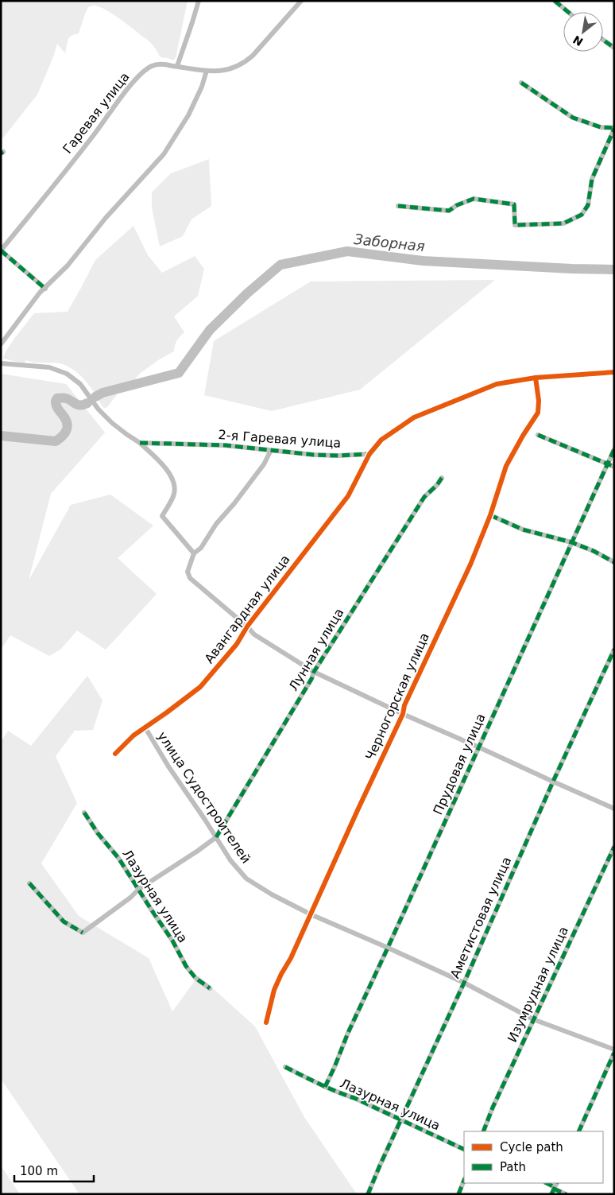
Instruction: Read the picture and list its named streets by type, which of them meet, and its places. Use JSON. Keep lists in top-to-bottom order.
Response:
{
  "streets": {
    "street": [
      "Гаревая улица",
      "2-я Гаревая улица",
      "Авангардная улица",
      "Лунная улица",
      "Черногорская улица",
      "Прудовая улица",
      "улица Судостроителей",
      "Лазурная улица",
      "Аметистовая улица",
      "Изумрудная улица"
    ]
  },
  "crossings": [
    ["2-я Гаревая улица", "Авангардная улица"],
    ["Авангардная улица", "улица Судостроителей"],
    ["Лунная улица", "улица Судостроителей"],
    ["Черногорская улица", "улица Судостроителей"],
    ["Прудовая улица", "улица Судостроителей"],
    ["Прудовая улица", "Лазурная улица"],
    ["улица Судостроителей", "Аметистовая улица"],
    ["улица Судостроителей", "Изумрудная улица"],
    ["Лазурная улица", "Аметистовая улица"]
  ],
  "water": ["Заборная"],
  "legend": ["Cycle path", "Path"],
  "scale_bar": "100 m",
  "north": "bottom left"
}
